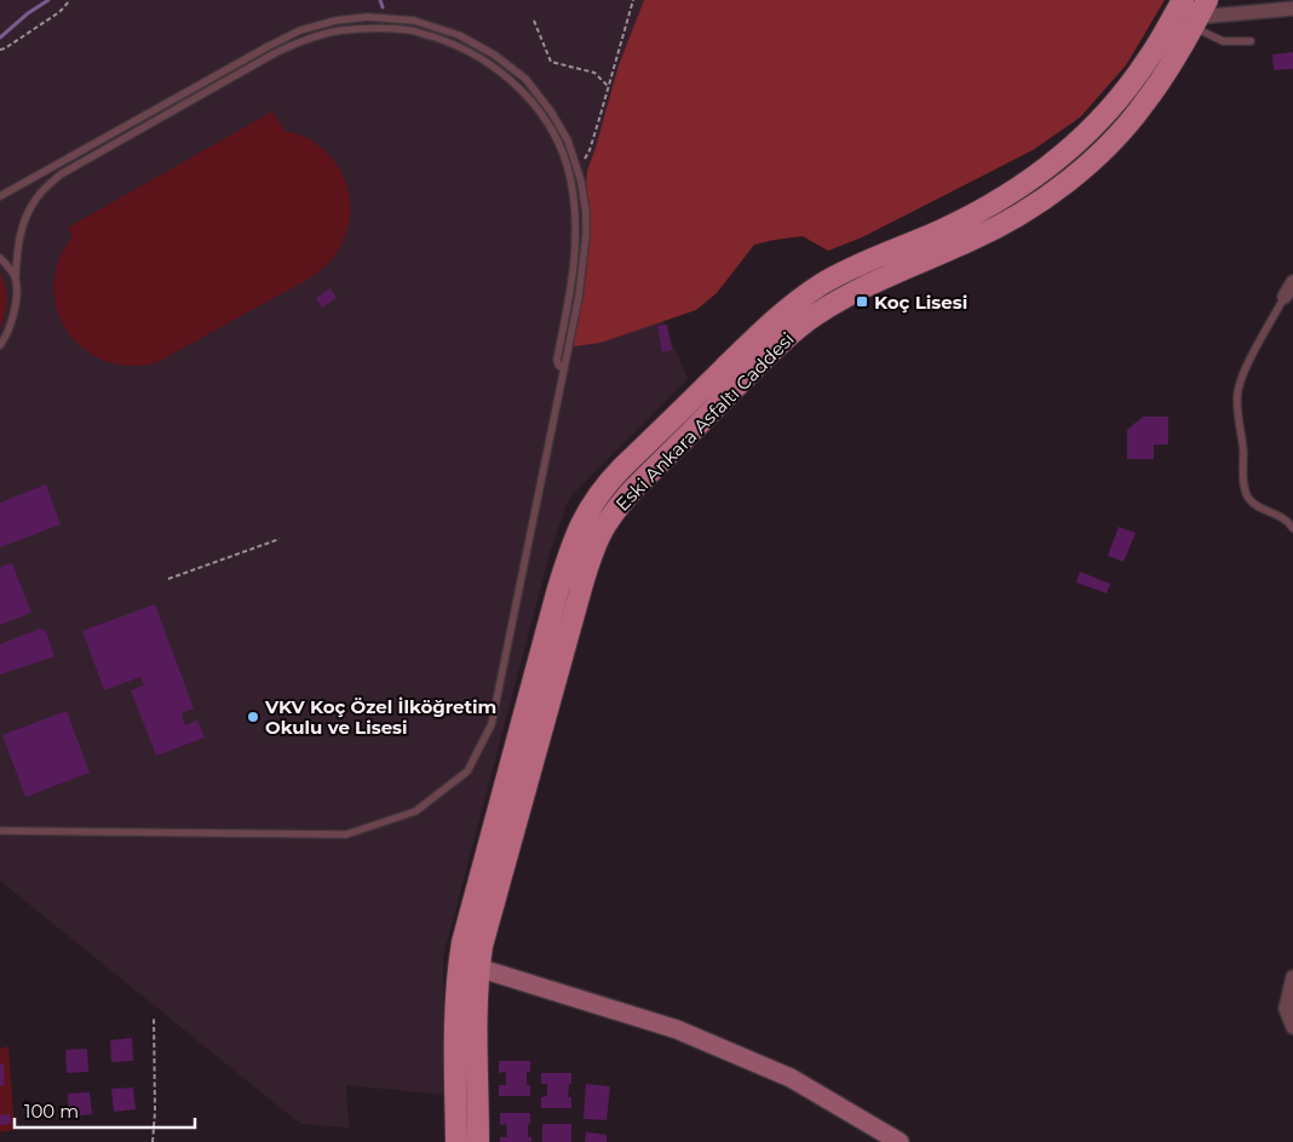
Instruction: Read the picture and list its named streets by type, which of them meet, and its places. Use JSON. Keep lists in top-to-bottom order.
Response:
{
  "streets": {
    "main road": ["Eski Ankara Asfaltı Caddesi"]
  },
  "places": {
    "transit": ["Koç Lisesi"],
    "other": ["VKV Koç Özel İlköğretim Okulu ve Lisesi"]
  },
  "scale_bar": "100 m"
}
